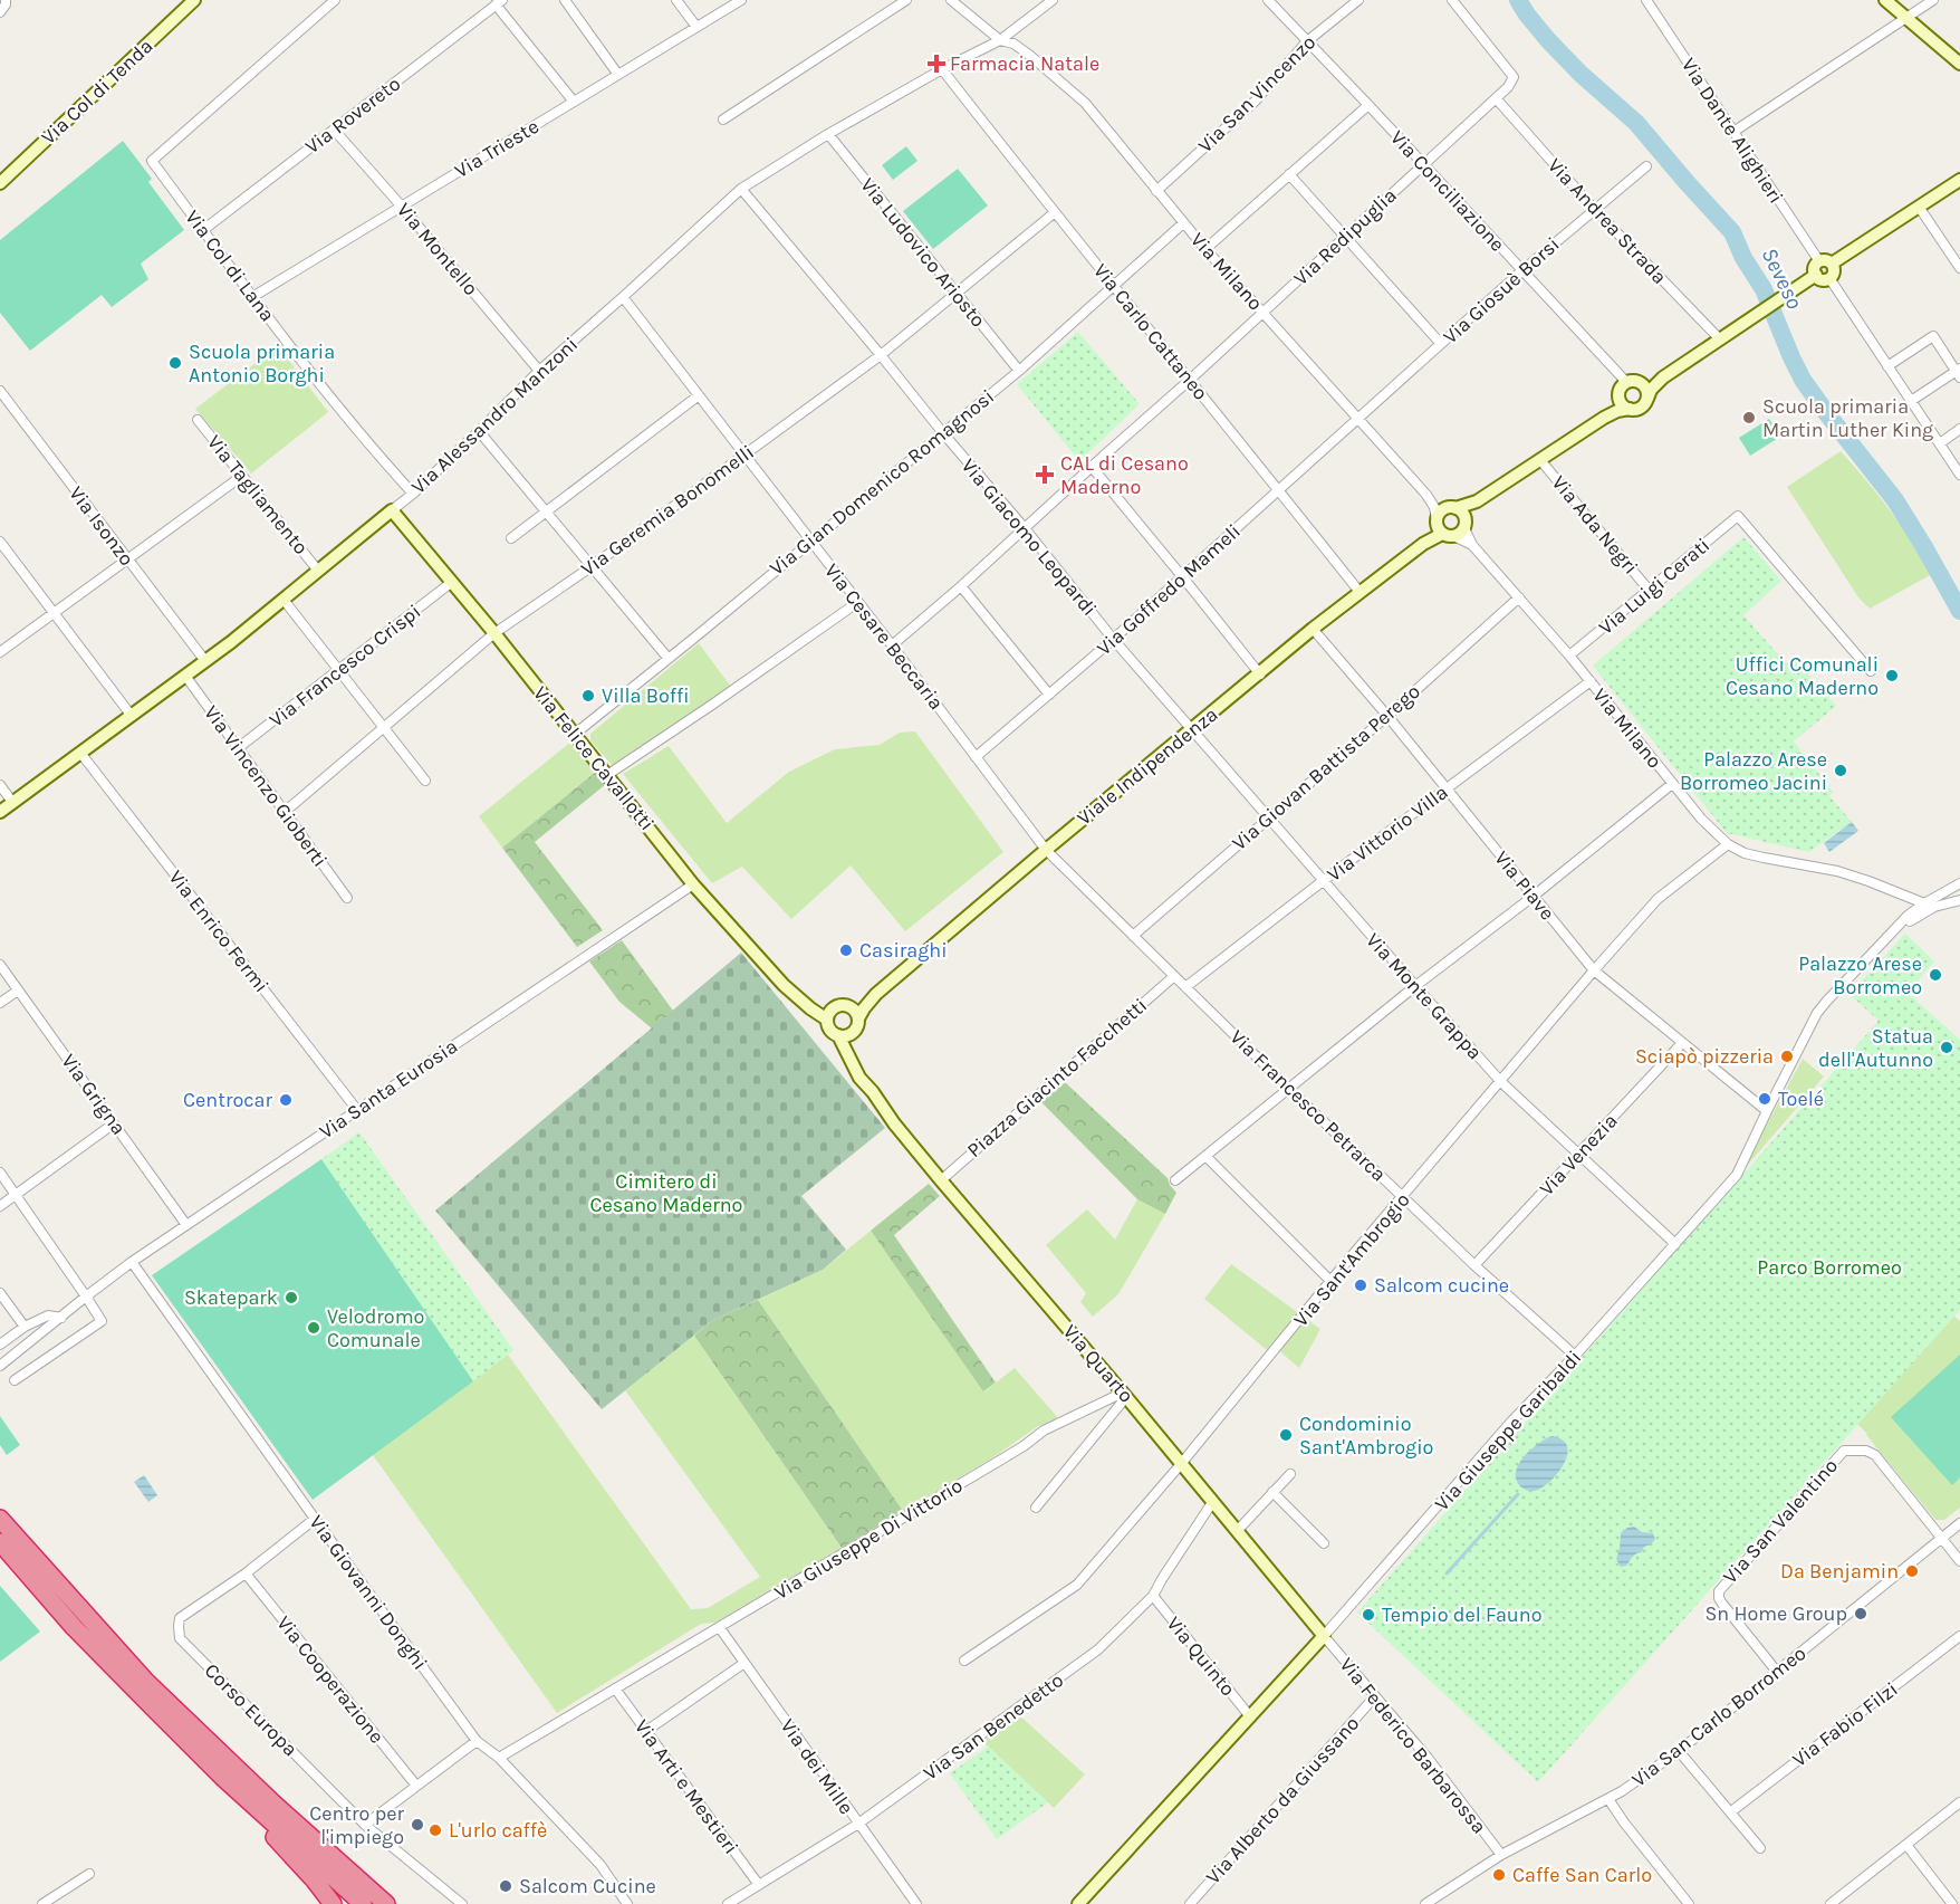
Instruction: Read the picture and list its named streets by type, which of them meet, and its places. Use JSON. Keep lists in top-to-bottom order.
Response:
{
  "streets": {
    "street": [
      "Via Col di Tenda",
      "Via San Vincenzo",
      "Via Rovereto",
      "Via Dante Alighieri",
      "Via Trieste",
      "Via Conciliazione",
      "Via Andrea Strada",
      "Via Redipuglia",
      "Via Montello",
      "Via Ludovico Ariosto",
      "Via Col di Lana",
      "Via Milano",
      "Via Giosuè Borsi",
      "Via Carlo Cattaneo",
      "Via Alessandro Manzoni",
      "Via Gian Domenico Romagnosi",
      "Via Tagliamento",
      "Via Geremia Bonomelli",
      "Via Ada Negri",
      "Via Isonzo",
      "Via Giacomo Leopardi",
      "Via Luigi Cerati",
      "Via Goffredo Mameli",
      "Via Cesare Beccaria",
      "Via Francesco Crispi",
      "Via Felice Cavallotti",
      "Viale Indipendenza",
      "Via Giovan Battista Perego",
      "Via Vincenzo Gioberti",
      "Via Vittorio Villa",
      "Via Piave",
      "Via Enrico Fermi",
      "Via Monte Grappa",
      "Piazza Giacinto Facchetti",
      "Via Santa Eurosia",
      "Via Grigna",
      "Via Francesco Petrarca",
      "Via Venezia",
      "Via Sant'Ambrogio",
      "Via Quarto",
      "Via Giuseppe Garibaldi",
      "Via San Valentino",
      "Via Giuseppe Di Vittorio",
      "Via Giovanni Donghi",
      "Via Quinto",
      "Via Cooperazione",
      "Corso Europa",
      "Via San Carlo Borromeo",
      "Via Fabio Filzi",
      "Via San Benedetto",
      "Via Federico Barbarossa",
      "Via dei Mille",
      "Via Arti e Mestieri",
      "Via Alberto da Giussano"
    ]
  },
  "crossings": [
    ["Via San Vincenzo", "Via Conciliazione"],
    ["Via San Vincenzo", "Via Milano"],
    ["Via Rovereto", "Via Montello"],
    ["Via Rovereto", "Via Col di Lana"],
    ["Via Trieste", "Via Montello"],
    ["Via Trieste", "Via Col di Lana"],
    ["Via Conciliazione", "Via Redipuglia"],
    ["Via Conciliazione", "Via Giosuè Borsi"],
    ["Via Andrea Strada", "Via Redipuglia"],
    ["Via Andrea Strada", "Via Giosuè Borsi"],
    ["Via Redipuglia", "Via Milano"],
    ["Via Redipuglia", "Via Carlo Cattaneo"],
    ["Via Redipuglia", "Via Giacomo Leopardi"],
    ["Via Redipuglia", "Via Cesare Beccaria"],
    ["Via Montello", "Via Alessandro Manzoni"],
    ["Via Ludovico Ariosto", "Via Alessandro Manzoni"],
    ["Via Ludovico Ariosto", "Via Gian Domenico Romagnosi"],
    ["Via Ludovico Ariosto", "Via Geremia Bonomelli"],
    ["Via Col di Lana", "Via Alessandro Manzoni"],
    ["Via Milano", "Via Giosuè Borsi"],
    ["Via Milano", "Via Alessandro Manzoni"],
    ["Via Milano", "Via Gian Domenico Romagnosi"],
    ["Via Milano", "Via Luigi Cerati"],
    ["Via Milano", "Via Goffredo Mameli"],
    ["Via Milano", "Viale Indipendenza"],
    ["Via Milano", "Via Giovan Battista Perego"],
    ["Via Milano", "Via Vittorio Villa"],
    ["Via Milano", "Via Sant'Ambrogio"],
    ["Via Milano", "Via Giuseppe Garibaldi"],
    ["Via Giosuè Borsi", "Via Goffredo Mameli"],
    ["Via Carlo Cattaneo", "Via Alessandro Manzoni"],
    ["Via Carlo Cattaneo", "Via Gian Domenico Romagnosi"],
    ["Via Carlo Cattaneo", "Via Geremia Bonomelli"],
    ["Via Carlo Cattaneo", "Via Goffredo Mameli"],
    ["Via Carlo Cattaneo", "Viale Indipendenza"],
    ["Via Alessandro Manzoni", "Via Tagliamento"],
    ["Via Alessandro Manzoni", "Via Isonzo"],
    ["Via Alessandro Manzoni", "Via Giacomo Leopardi"],
    ["Via Alessandro Manzoni", "Via Cesare Beccaria"],
    ["Via Alessandro Manzoni", "Via Felice Cavallotti"],
    ["Via Alessandro Manzoni", "Via Vincenzo Gioberti"],
    ["Via Alessandro Manzoni", "Via Enrico Fermi"],
    ["Via Gian Domenico Romagnosi", "Via Giacomo Leopardi"],
    ["Via Gian Domenico Romagnosi", "Via Cesare Beccaria"],
    ["Via Gian Domenico Romagnosi", "Via Felice Cavallotti"],
    ["Via Geremia Bonomelli", "Via Giacomo Leopardi"],
    ["Via Geremia Bonomelli", "Via Cesare Beccaria"],
    ["Via Geremia Bonomelli", "Via Felice Cavallotti"],
    ["Via Geremia Bonomelli", "Via Vincenzo Gioberti"],
    ["Via Ada Negri", "Via Luigi Cerati"],
    ["Via Giacomo Leopardi", "Via Goffredo Mameli"],
    ["Via Giacomo Leopardi", "Viale Indipendenza"],
    ["Via Giacomo Leopardi", "Via Monte Grappa"],
    ["Via Goffredo Mameli", "Via Cesare Beccaria"],
    ["Via Cesare Beccaria", "Viale Indipendenza"],
    ["Via Cesare Beccaria", "Via Francesco Petrarca"],
    ["Via Francesco Crispi", "Via Felice Cavallotti"],
    ["Via Francesco Crispi", "Via Vincenzo Gioberti"],
    ["Via Felice Cavallotti", "Viale Indipendenza"],
    ["Via Felice Cavallotti", "Via Santa Eurosia"],
    ["Via Felice Cavallotti", "Via Quarto"],
    ["Viale Indipendenza", "Via Piave"],
    ["Viale Indipendenza", "Via Monte Grappa"],
    ["Viale Indipendenza", "Via Francesco Petrarca"],
    ["Viale Indipendenza", "Via Quarto"],
    ["Via Giovan Battista Perego", "Via Piave"],
    ["Via Giovan Battista Perego", "Via Monte Grappa"],
    ["Via Giovan Battista Perego", "Via Francesco Petrarca"],
    ["Via Vittorio Villa", "Via Piave"],
    ["Via Vittorio Villa", "Via Monte Grappa"],
    ["Via Vittorio Villa", "Via Francesco Petrarca"],
    ["Via Piave", "Via Venezia"],
    ["Via Piave", "Via Sant'Ambrogio"],
    ["Via Piave", "Via Giuseppe Garibaldi"],
    ["Via Enrico Fermi", "Via Santa Eurosia"],
    ["Via Monte Grappa", "Via Venezia"],
    ["Via Monte Grappa", "Via Sant'Ambrogio"],
    ["Via Monte Grappa", "Via Giuseppe Garibaldi"],
    ["Piazza Giacinto Facchetti", "Via Francesco Petrarca"],
    ["Piazza Giacinto Facchetti", "Via Quarto"],
    ["Via Santa Eurosia", "Via Grigna"],
    ["Via Santa Eurosia", "Via Giovanni Donghi"],
    ["Via Francesco Petrarca", "Via Venezia"],
    ["Via Francesco Petrarca", "Via Sant'Ambrogio"],
    ["Via Francesco Petrarca", "Via Giuseppe Garibaldi"],
    ["Via Sant'Ambrogio", "Via Quarto"],
    ["Via Quarto", "Via Giuseppe Garibaldi"],
    ["Via Quarto", "Via Giuseppe Di Vittorio"],
    ["Via Quarto", "Via San Benedetto"],
    ["Via Quarto", "Via Federico Barbarossa"],
    ["Via Giuseppe Garibaldi", "Via Quinto"],
    ["Via Giuseppe Garibaldi", "Via Federico Barbarossa"],
    ["Via San Valentino", "Via San Carlo Borromeo"],
    ["Via Giuseppe Di Vittorio", "Via Giovanni Donghi"],
    ["Via Giuseppe Di Vittorio", "Via dei Mille"],
    ["Via Giuseppe Di Vittorio", "Via Arti e Mestieri"],
    ["Via Giovanni Donghi", "Corso Europa"],
    ["Via Quinto", "Via San Benedetto"],
    ["Via Cooperazione", "Corso Europa"],
    ["Via San Carlo Borromeo", "Via Federico Barbarossa"],
    ["Via San Benedetto", "Via dei Mille"],
    ["Via San Benedetto", "Via Arti e Mestieri"],
    ["Via Federico Barbarossa", "Via Alberto da Giussano"]
  ],
  "water": ["Seveso"],
  "parks": ["Cimitero di Cesano Maderno", "Parco Borromeo"],
  "places": {
    "health": ["Farmacia Natale", "CAL di Cesano Maderno"],
    "other": [
      "Scuola primaria Antonio Borghi",
      "Scuola primaria Martin Luther King",
      "Uffici Comunali Cesano Maderno",
      "Villa Boffi",
      "Palazzo Arese Borromeo Jacini",
      "Casiraghi",
      "Palazzo Arese Borromeo",
      "Statua dell'Autunno",
      "Sciapò pizzeria",
      "Toelé",
      "Centrocar",
      "Salcom cucine",
      "Skatepark",
      "Velodromo Comunale",
      "Condominio Sant'Ambrogio",
      "Da Benjamin",
      "Sn Home Group",
      "Tempio del Fauno",
      "Centro per l'impiego",
      "L'urlo caffè",
      "Caffe San Carlo",
      "Salcom Cucine"
    ]
  }
}
